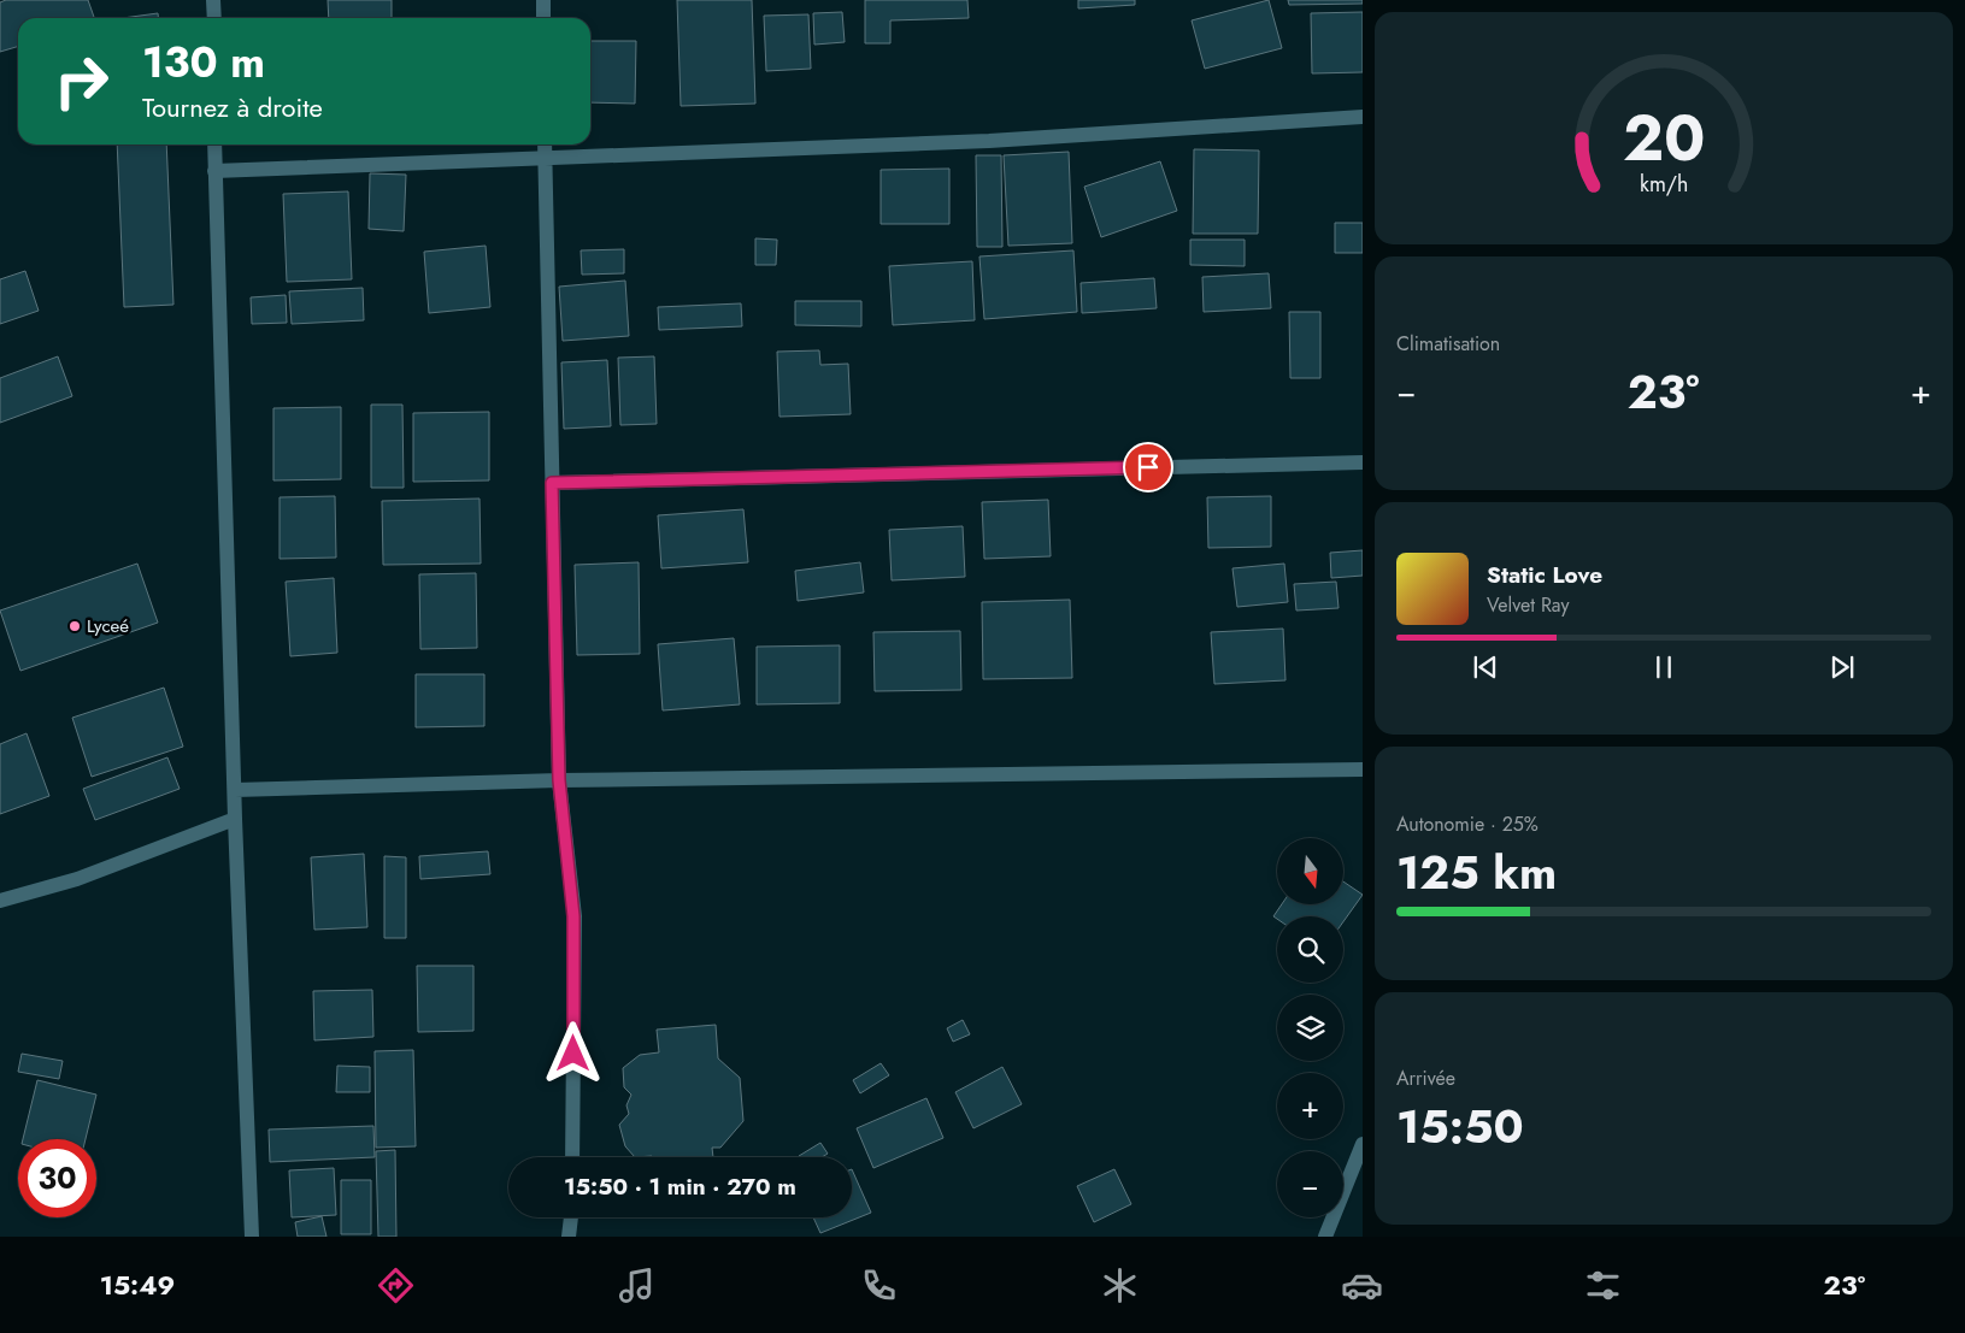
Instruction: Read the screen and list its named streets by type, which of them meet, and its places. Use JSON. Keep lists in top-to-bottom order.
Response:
{
  "places": ["Lyceé"],
  "north": "bottom",
  "page": {
    "turn": ["130 m", "Tournez à droite"],
    "tile": [
      "Climatisation",
      ["Autonomie · 25%", "125 km"],
      ["Arrivée", "15:50"]
    ],
    "heat": ["−", "23°", "+"],
    "song": ["Static Love", "Velvet Ray"],
    "map_buttons": ["+", "−"],
    "limit": "30",
    "trip": "15:50 · 1 min · 270 m",
    "tabs": ["15:49", "23°"],
    "gauge": ["20", "km/h"]
  }
}
